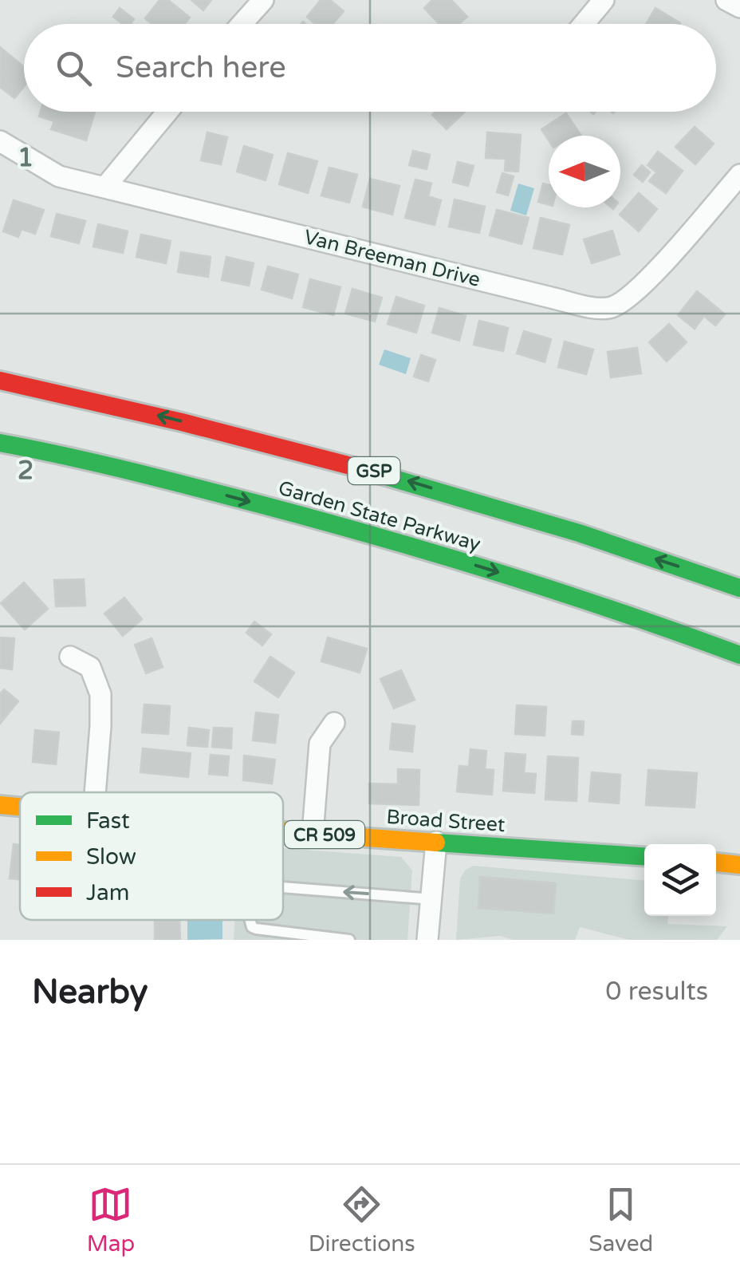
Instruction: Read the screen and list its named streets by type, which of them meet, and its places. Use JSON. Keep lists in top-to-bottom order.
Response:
{
  "streets": {
    "main road": [
      "GSP",
      "Garden State Parkway",
      "Broad Street",
      "CR 509"
    ],
    "street": ["Van Breeman Drive"]
  },
  "legend": ["Fast", "Slow", "Jam"],
  "north": "left",
  "page": {
    "search": "Search here",
    "heading": ["Nearby", "0 results"],
    "nav": ["Map", "Directions", "Saved"]
  },
  "grid": {
    "rows": ["1", "2"]
  }
}
